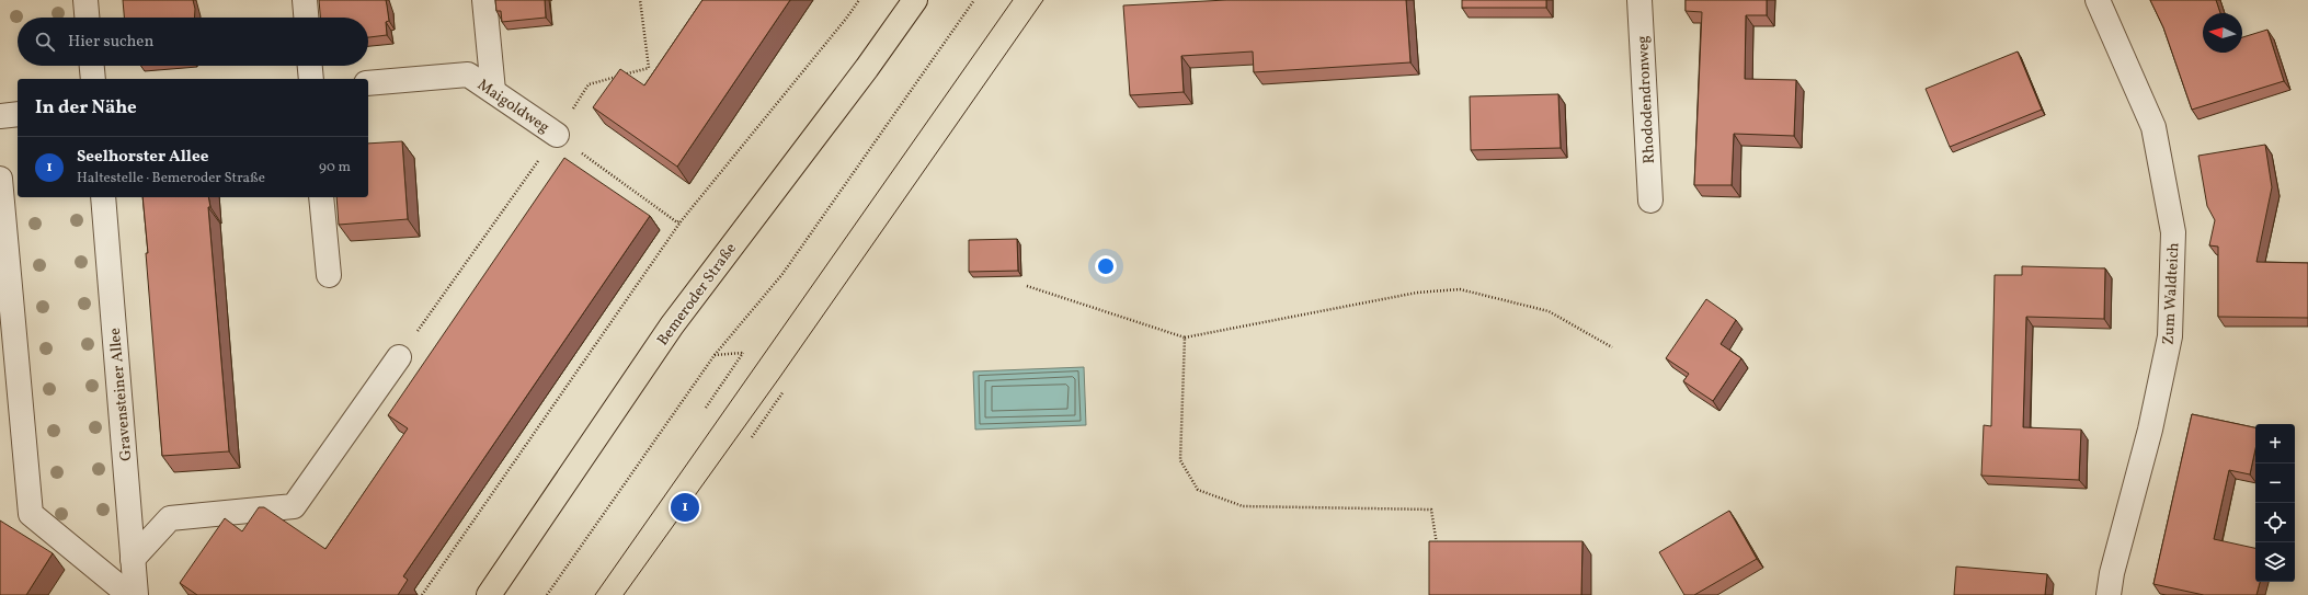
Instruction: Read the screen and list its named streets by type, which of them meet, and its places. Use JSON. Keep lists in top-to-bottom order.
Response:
{
  "streets": {
    "main road": ["Bemeroder Straße"],
    "street": [
      "Rhododendronweg",
      "Maigoldweg",
      "Zum Waldteich",
      "Gravensteiner Allee"
    ]
  },
  "north": "left",
  "page": {
    "search": "Hier suchen",
    "heading": "In der Nähe",
    "list": [
      {
        "mark": "1",
        "name": "Seelhorster Allee",
        "note": "Haltestelle · Bemeroder Straße",
        "value": "90 m"
      }
    ],
    "map_buttons": ["+", "−"],
    "pins": "1"
  }
}
